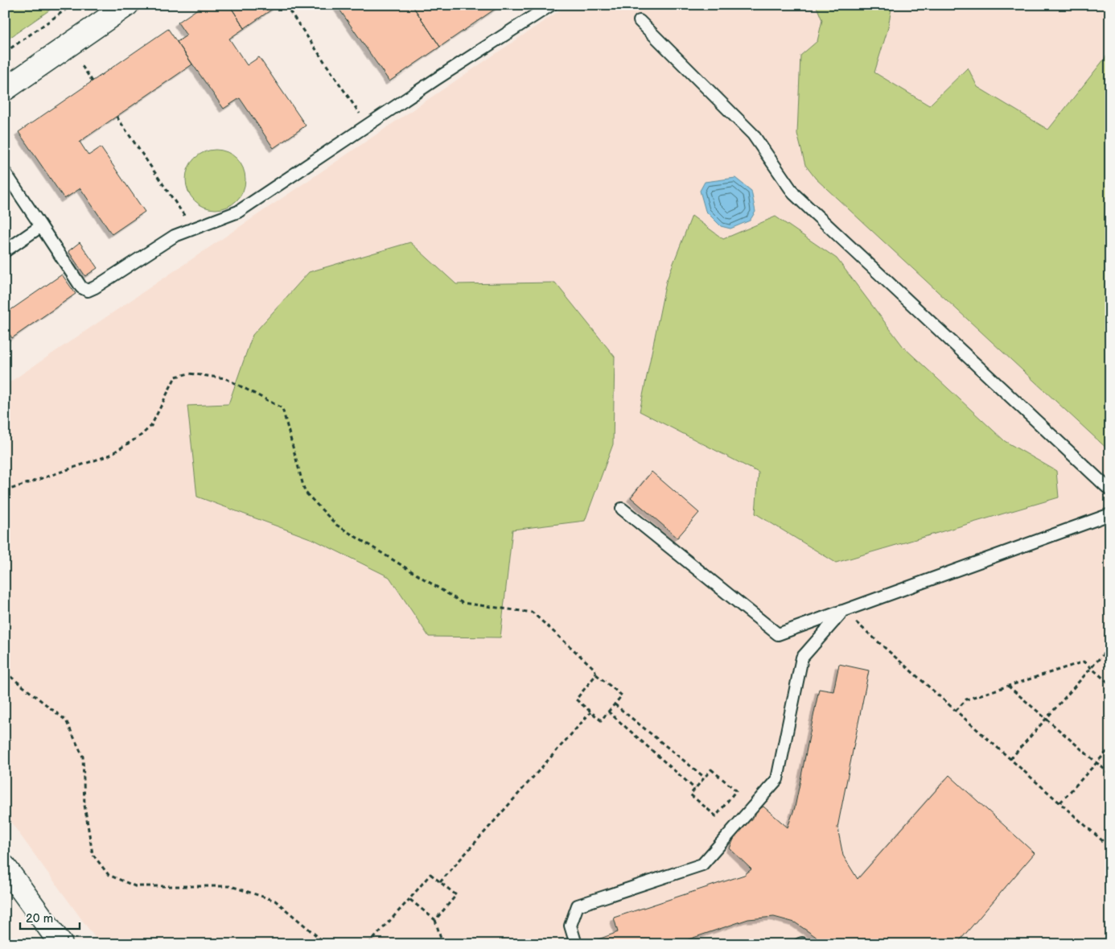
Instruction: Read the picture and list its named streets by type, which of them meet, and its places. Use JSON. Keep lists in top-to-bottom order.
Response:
{
  "scale_bar": "20 m"
}
